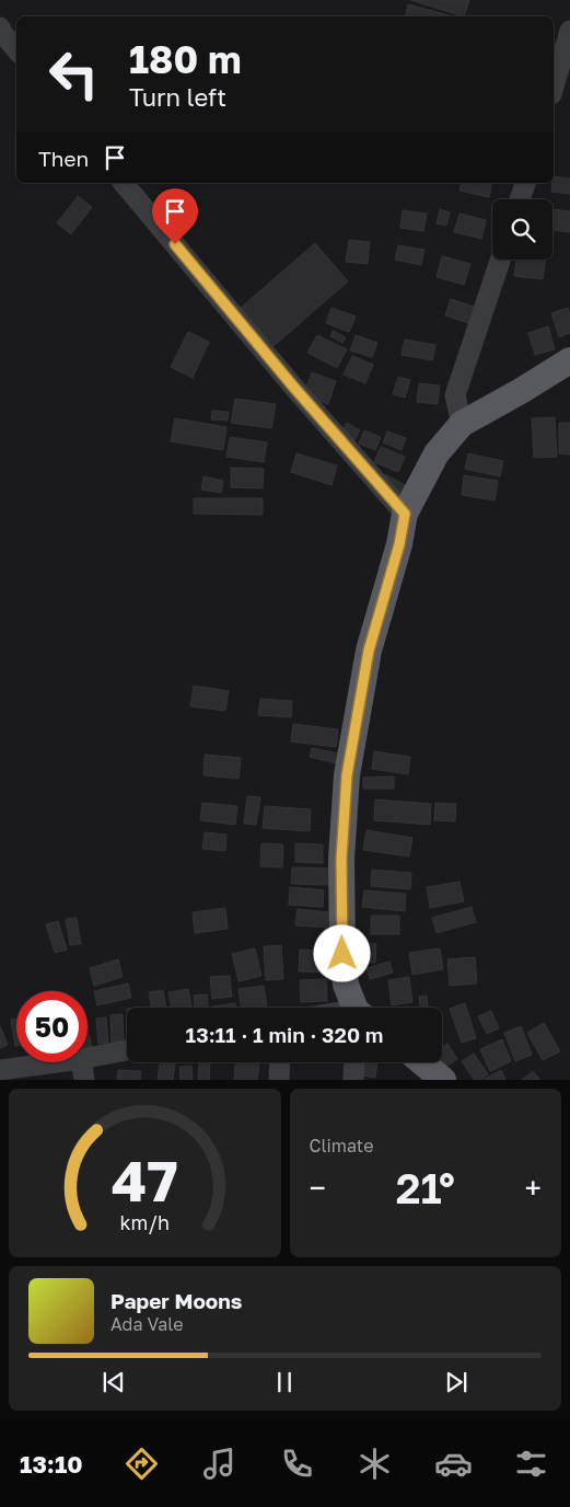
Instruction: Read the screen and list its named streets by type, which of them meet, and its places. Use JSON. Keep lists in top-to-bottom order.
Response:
{
  "page": {
    "turn": ["180 m", "Turn left"],
    "then": "Then",
    "limit": "50",
    "trip": "13:11 · 1 min · 320 m",
    "tile": "Climate",
    "heat": ["−", "21°", "+"],
    "song": ["Paper Moons", "Ada Vale"],
    "tabs": "13:10",
    "gauge": ["47", "km/h"]
  }
}
